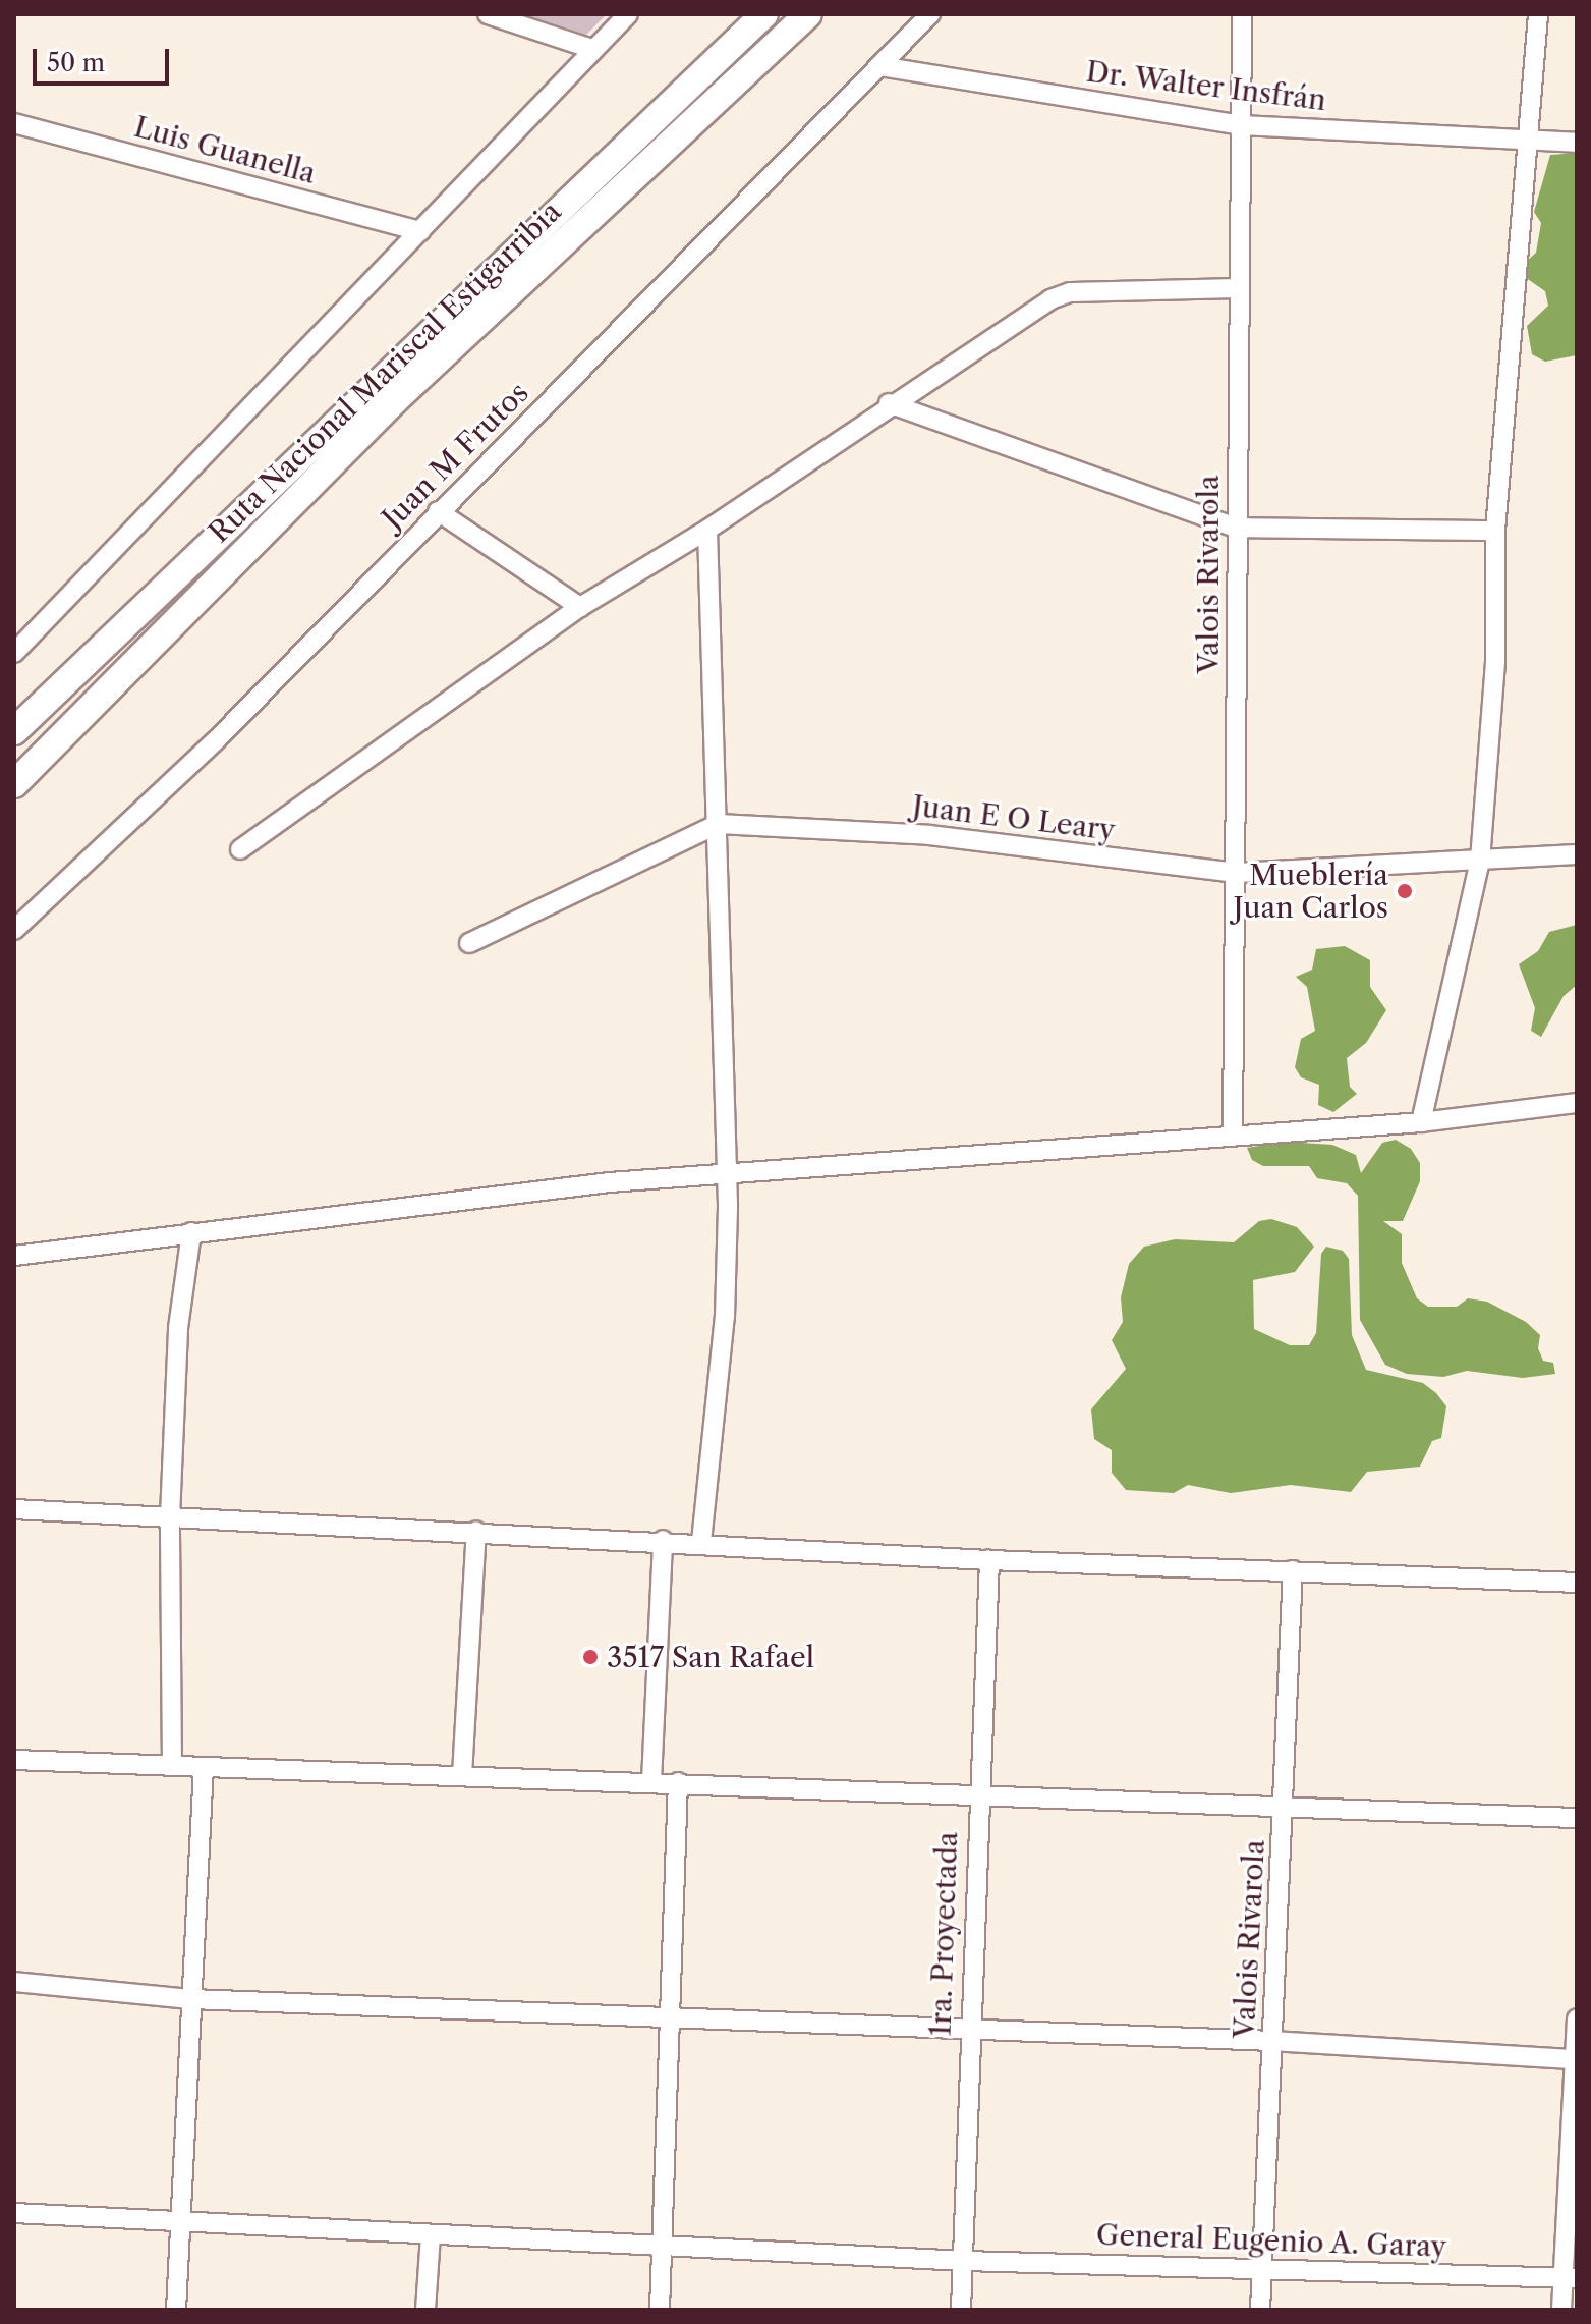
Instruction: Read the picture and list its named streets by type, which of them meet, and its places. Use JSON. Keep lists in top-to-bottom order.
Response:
{
  "streets": {
    "highway": ["Ruta Nacional Mariscal Estigarribia"],
    "street": [
      "Dr. Walter Insfrán",
      "Luis Guanella",
      "Juan M Frutos",
      "Valois Rivarola",
      "Juan E O Leary",
      "1ra. Proyectada",
      "General Eugenio A. Garay"
    ]
  },
  "crossings": [
    ["Dr. Walter Insfrán", "Juan M Frutos"],
    ["Dr. Walter Insfrán", "Valois Rivarola"],
    ["Valois Rivarola", "Juan E O Leary"],
    ["Valois Rivarola", "General Eugenio A. Garay"],
    ["1ra. Proyectada", "General Eugenio A. Garay"]
  ],
  "places": ["Mueblería Juan Carlos", "3517 San Rafael"],
  "scale_bar": "50 m"
}
